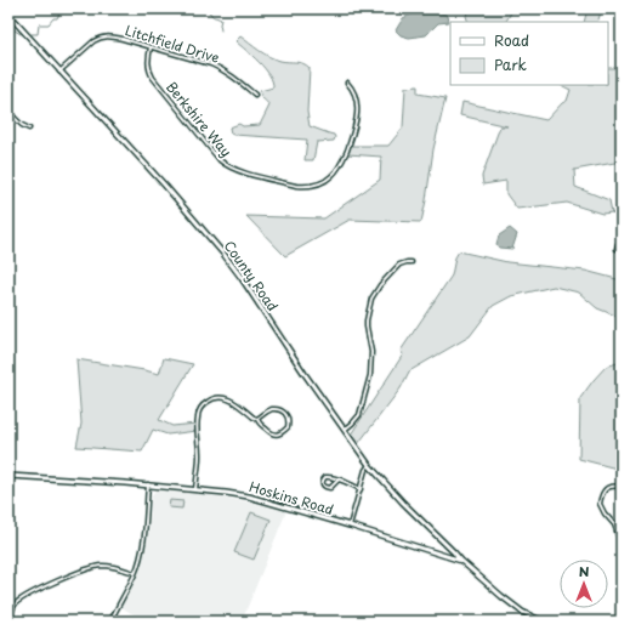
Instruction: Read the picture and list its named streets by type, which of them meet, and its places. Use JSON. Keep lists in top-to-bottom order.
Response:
{
  "streets": {
    "street": [
      "Litchfield Drive",
      "Berkshire Way",
      "County Road",
      "Hoskins Road"
    ]
  },
  "crossings": [
    ["Litchfield Drive", "Berkshire Way"],
    ["Litchfield Drive", "County Road"],
    ["County Road", "Hoskins Road"]
  ],
  "legend": ["Road", "Park"],
  "north": "top"
}
